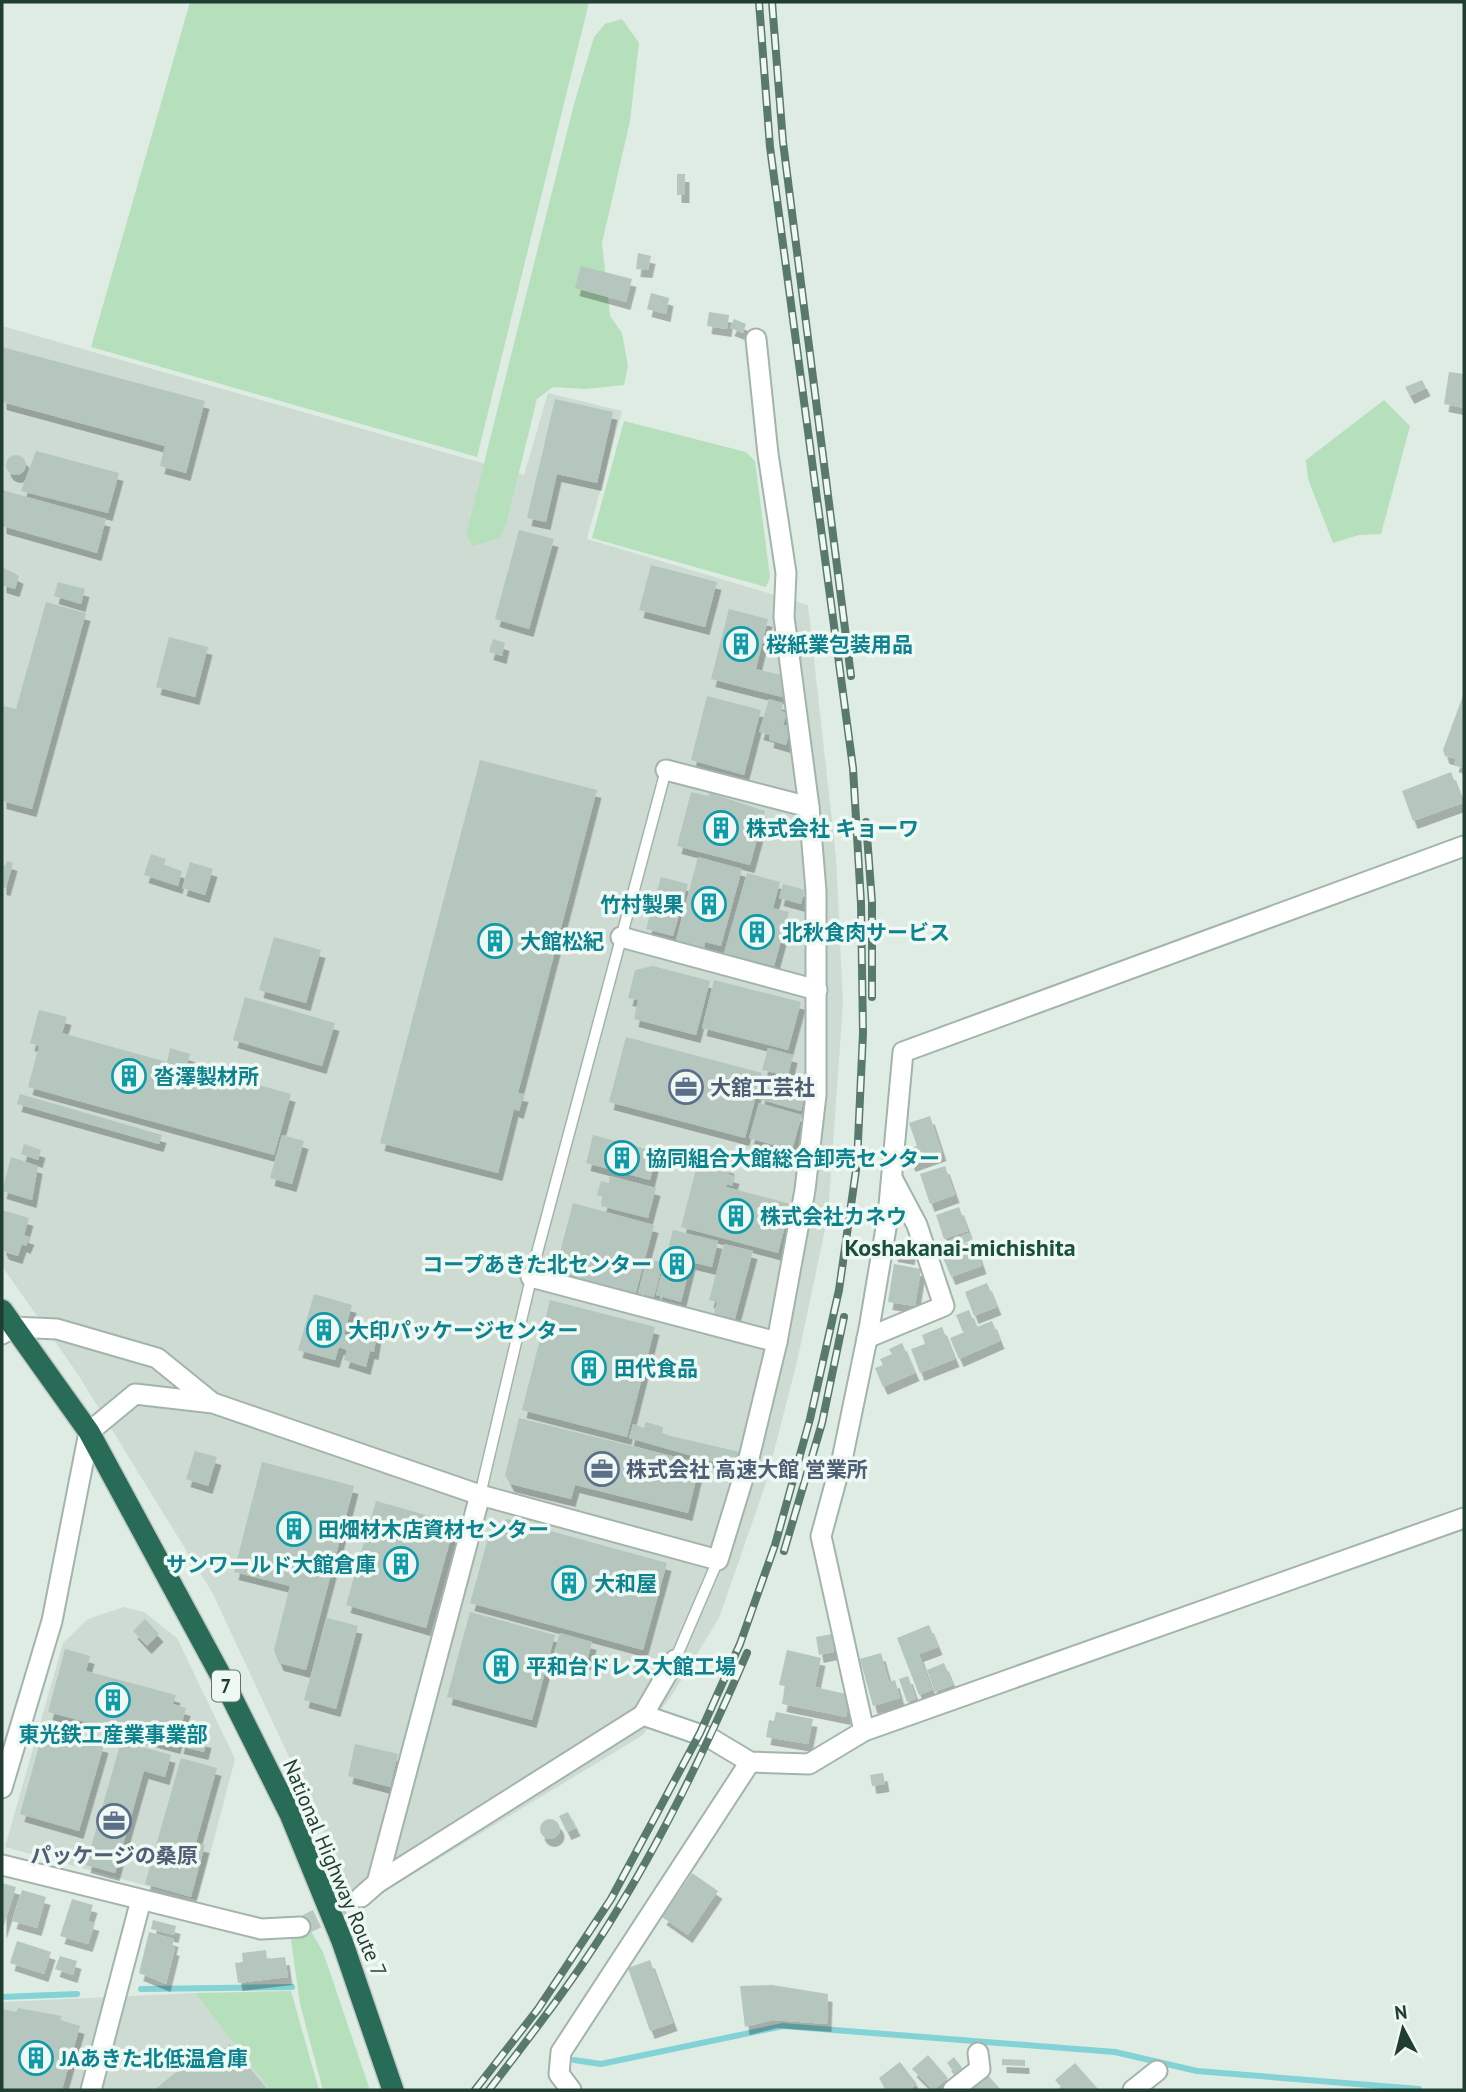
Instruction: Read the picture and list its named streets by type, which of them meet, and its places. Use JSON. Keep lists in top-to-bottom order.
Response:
{
  "streets": {
    "highway": ["7", "National Highway Route 7"]
  },
  "districts": ["Koshakanai-michishita"],
  "places": {
    "building": [
      "桜紙業包装用品",
      "株式会社 キョーワ",
      "竹村製果",
      "北秋食肉サービス",
      "大館松紀",
      "沓澤製材所",
      "協同組合大館総合卸売センター",
      "株式会社カネウ",
      "コープあきた北センター",
      "大印パッケージセンター",
      "田代食品",
      "田畑材木店資材センター",
      "サンワールド大館倉庫",
      "大和屋",
      "平和台ドレス大館工場",
      "東光鉄工産業事業部",
      "JAあきた北低温倉庫"
    ],
    "office": ["大舘工芸社", "株式会社 高速大館 営業所", "パッケージの桑原"]
  },
  "north": "top"
}
